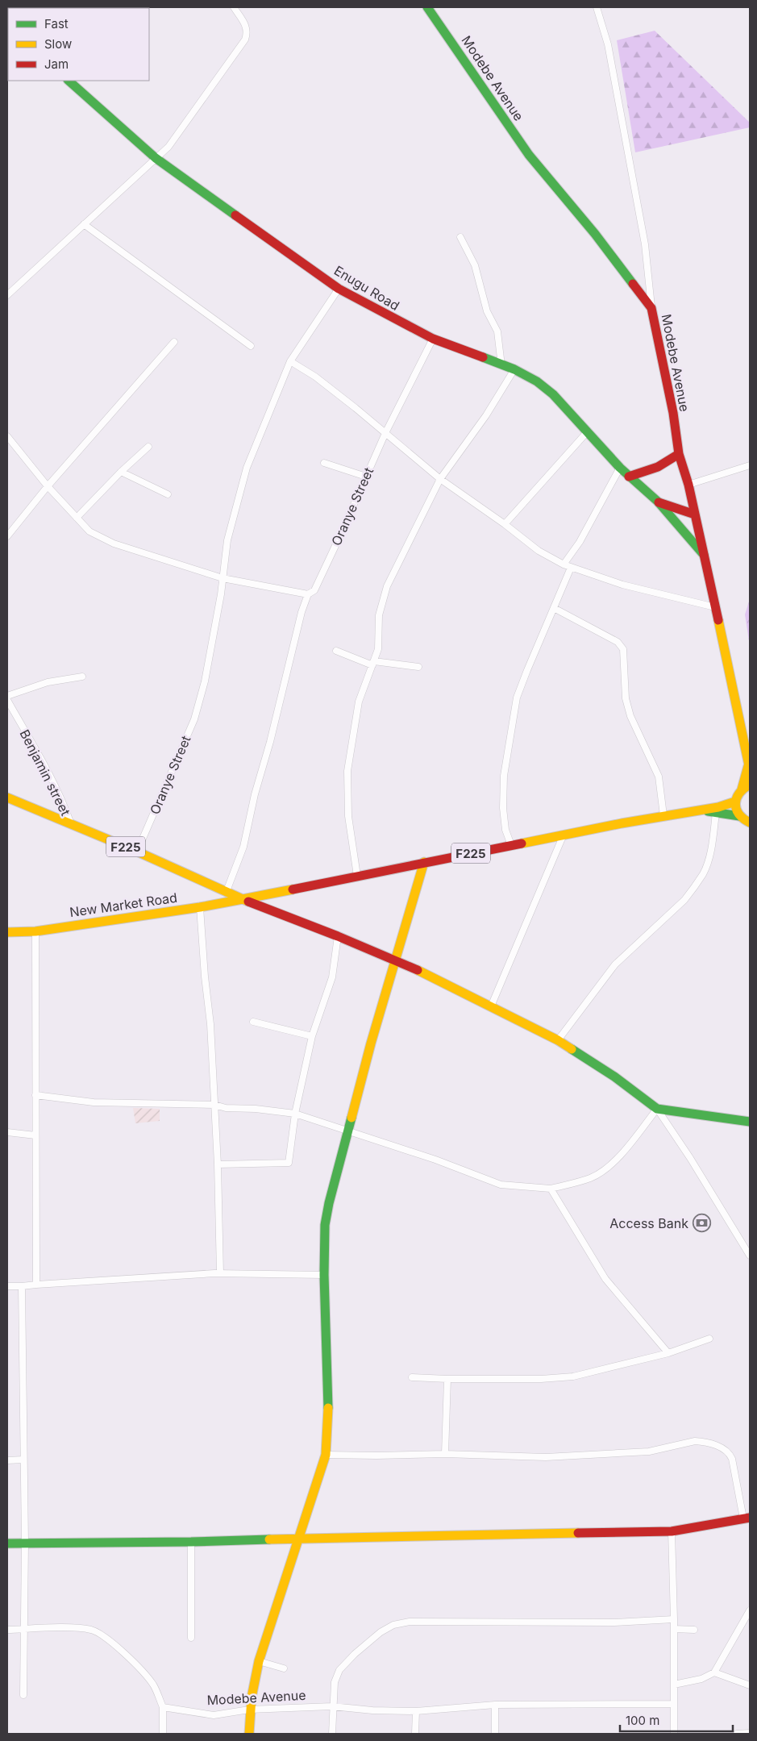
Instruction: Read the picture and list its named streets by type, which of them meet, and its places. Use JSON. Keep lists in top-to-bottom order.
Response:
{
  "streets": {
    "street": [
      "Modebe Avenue",
      "Enugu Road",
      "Oranye Street",
      "Benjamin street",
      "F225",
      "New Market Road"
    ]
  },
  "crossings": [
    ["Modebe Avenue", "Enugu Road"],
    ["Enugu Road", "Oranye Street"],
    ["Oranye Street", "F225"],
    ["Benjamin street", "F225"],
    ["F225", "New Market Road"]
  ],
  "places": {
    "bank": ["Access Bank"]
  },
  "legend": ["Fast", "Slow", "Jam"],
  "scale_bar": "100 m"
}
